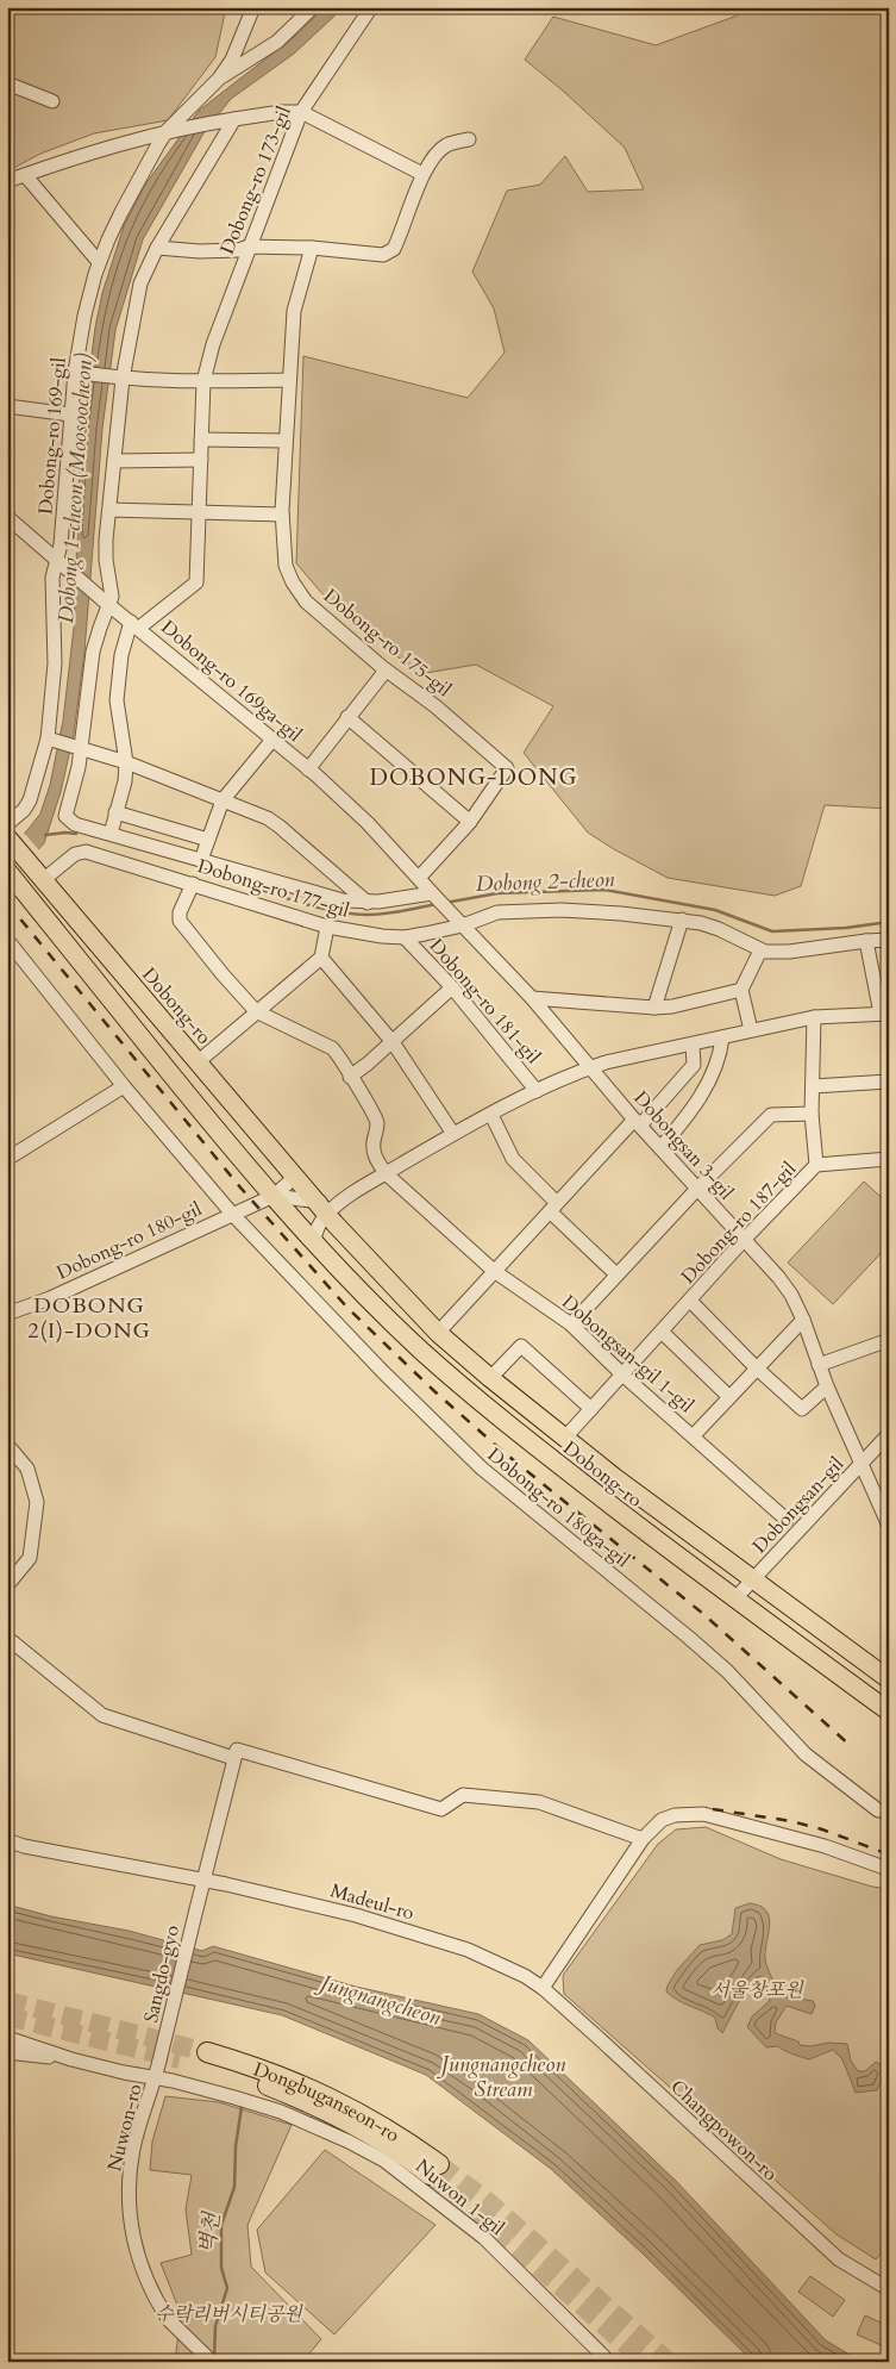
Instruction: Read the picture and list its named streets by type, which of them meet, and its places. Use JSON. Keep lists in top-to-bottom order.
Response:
{
  "streets": {
    "highway": ["Dongbuganseon-ro"],
    "main road": ["Dobong-ro"],
    "street": [
      "Dobong-ro 173-gil",
      "Dobong-ro 169-gil",
      "Dobong-ro 175-gil",
      "Dobong-ro 169ga-gil",
      "Dobong-ro 177-gil",
      "Dobong-ro 181-gil",
      "Dobongsan 3-gil",
      "Dobong-ro 187-gil",
      "Dobong-ro 180-gil",
      "Dobongsan-gil 1-gil",
      "Dobongsan-gil",
      "Dobong-ro 180ga-gil",
      "Madeul-ro",
      "Sangdo-gyo",
      "Nuwon-ro",
      "Changpowon-ro",
      "Nuwon 1-gil"
    ]
  },
  "crossings": [
    ["Dobong-ro 173-gil", "Dobong-ro 169ga-gil"],
    ["Dobong-ro 169-gil", "Dobong-ro 169ga-gil"],
    ["Dobong-ro 175-gil", "Dobong-ro 169ga-gil"],
    ["Dobong-ro 169ga-gil", "Dobong-ro 177-gil"],
    ["Dobong-ro 169ga-gil", "Dobongsan 3-gil"],
    ["Dobong-ro 177-gil", "Dobong-ro 181-gil"],
    ["Dobong-ro 177-gil", "Dobong-ro"],
    ["Dobong-ro 177-gil", "Dobongsan 3-gil"],
    ["Dobong-ro 181-gil", "Dobong-ro"],
    ["Dobong-ro 181-gil", "Dobongsan 3-gil"],
    ["Dobong-ro 181-gil", "Dobongsan-gil 1-gil"],
    ["Dobong-ro", "Dobong-ro 187-gil"],
    ["Dobong-ro", "Dobong-ro 180-gil"],
    ["Dobong-ro", "Dobongsan-gil"],
    ["Dobongsan 3-gil", "Dobong-ro 187-gil"],
    ["Dobongsan 3-gil", "Dobongsan-gil"],
    ["Dobong-ro 187-gil", "Dobongsan-gil 1-gil"],
    ["Dobong-ro 180-gil", "Dobong-ro 180ga-gil"],
    ["Madeul-ro", "Sangdo-gyo"],
    ["Madeul-ro", "Changpowon-ro"],
    ["Sangdo-gyo", "Nuwon-ro"],
    ["Sangdo-gyo", "Nuwon 1-gil"],
    ["Nuwon-ro", "Nuwon 1-gil"]
  ],
  "districts": ["DOBONG-DONG", "DOBONG 2(I)-DONG"],
  "water": [
    "Dobong 1-cheon (Moosoocheon)",
    "Dobong 2-cheon",
    "Jungnangcheon",
    "Jungnangcheon Stream",
    "벽천"
  ],
  "parks": ["서울창포원", "수락리버시티공원"]
}
